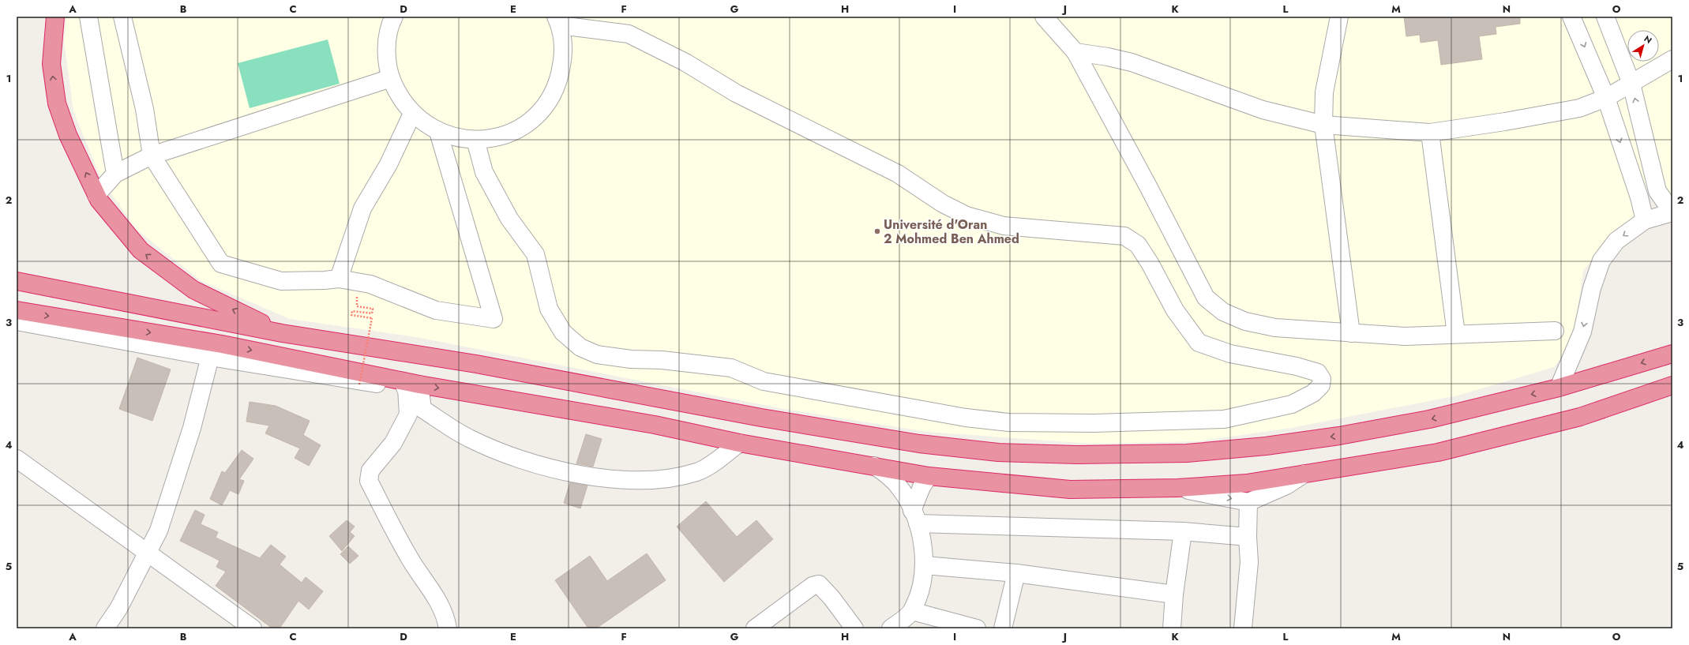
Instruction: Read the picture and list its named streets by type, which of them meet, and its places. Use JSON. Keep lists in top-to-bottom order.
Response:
{
  "places": ["Université d'Oran 2 Mohmed Ben Ahmed"],
  "north": "top right",
  "grid": {
    "columns": [
      "A",
      "B",
      "C",
      "D",
      "E",
      "F",
      "G",
      "H",
      "I",
      "J",
      "K",
      "L",
      "M",
      "N",
      "O"
    ],
    "rows": [
      "1",
      "2",
      "3",
      "4",
      "5"
    ]
  }
}
